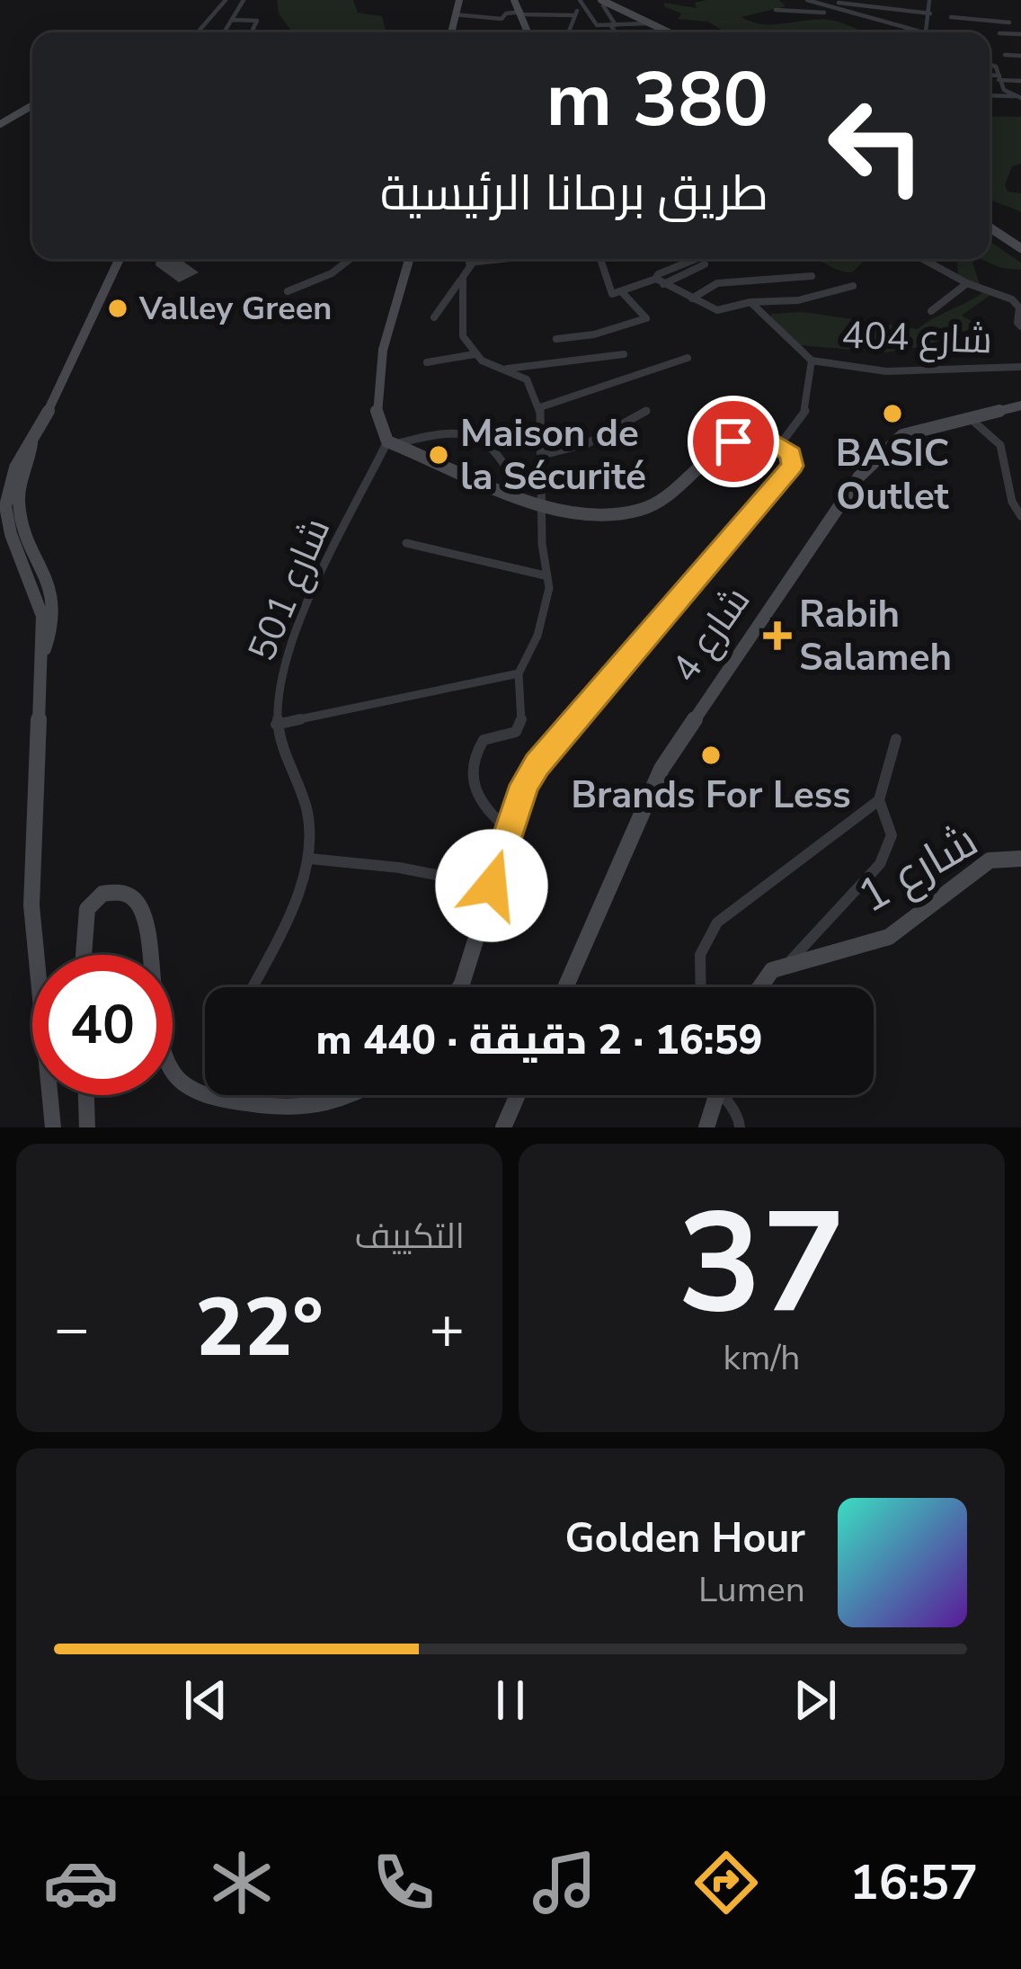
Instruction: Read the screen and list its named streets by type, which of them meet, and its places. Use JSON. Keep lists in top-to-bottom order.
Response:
{
  "streets": {
    "street": [
      "شارع 404",
      "شارع 501",
      "شارع 4",
      "شارع 1"
    ]
  },
  "places": {
    "other": [
      "Valley Green",
      "BASIC Outlet",
      "Maison de la Sécurité",
      "Brands For Less"
    ],
    "health": ["Rabih Salameh"]
  },
  "page": {
    "turn": ["380 m", "طريق برمانا الرئيسية"],
    "limit": "40",
    "trip": "16:59 · 2 دقيقة · 440 m",
    "tile": [
      ["37", "km/h"],
      "التكييف"
    ],
    "heat": ["−", "22°", "+"],
    "song": ["Golden Hour", "Lumen"],
    "tabs": "16:57"
  }
}
